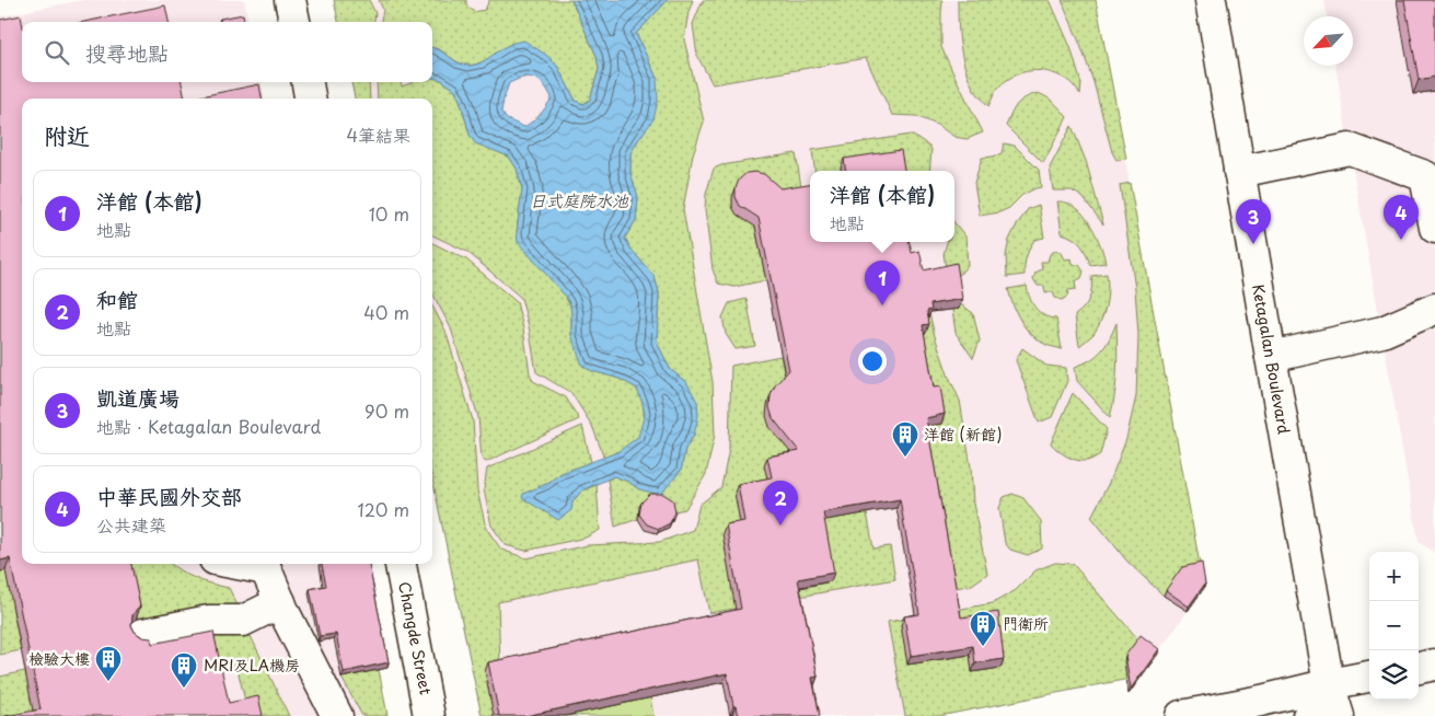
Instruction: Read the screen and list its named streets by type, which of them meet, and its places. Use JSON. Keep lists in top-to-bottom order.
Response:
{
  "streets": {
    "street": ["Ketagalan Boulevard", "Changde Street"]
  },
  "water": ["日式庭院水池"],
  "places": {
    "building": [
      "洋館 (新館)",
      "門衛所",
      "檢驗大樓",
      "MRI及LA機房"
    ]
  },
  "north": "bottom left",
  "page": {
    "search": "搜尋地點",
    "heading": ["附近", "4筆結果"],
    "list": [
      {
        "mark": "1",
        "name": "洋館 (本館)",
        "note": "地點",
        "value": "10 m"
      },
      {
        "mark": "2",
        "name": "和館",
        "note": "地點",
        "value": "40 m"
      },
      {
        "mark": "3",
        "name": "凱道廣場",
        "note": "地點 · Ketagalan Boulevard",
        "value": "90 m"
      },
      {
        "mark": "4",
        "name": "中華民國外交部",
        "note": "公共建築",
        "value": "120 m"
      }
    ],
    "popup": ["洋館 (本館)", "地點"],
    "pins": [
      "4",
      "3",
      "1",
      "2"
    ],
    "map_buttons": ["+", "−"]
  }
}
